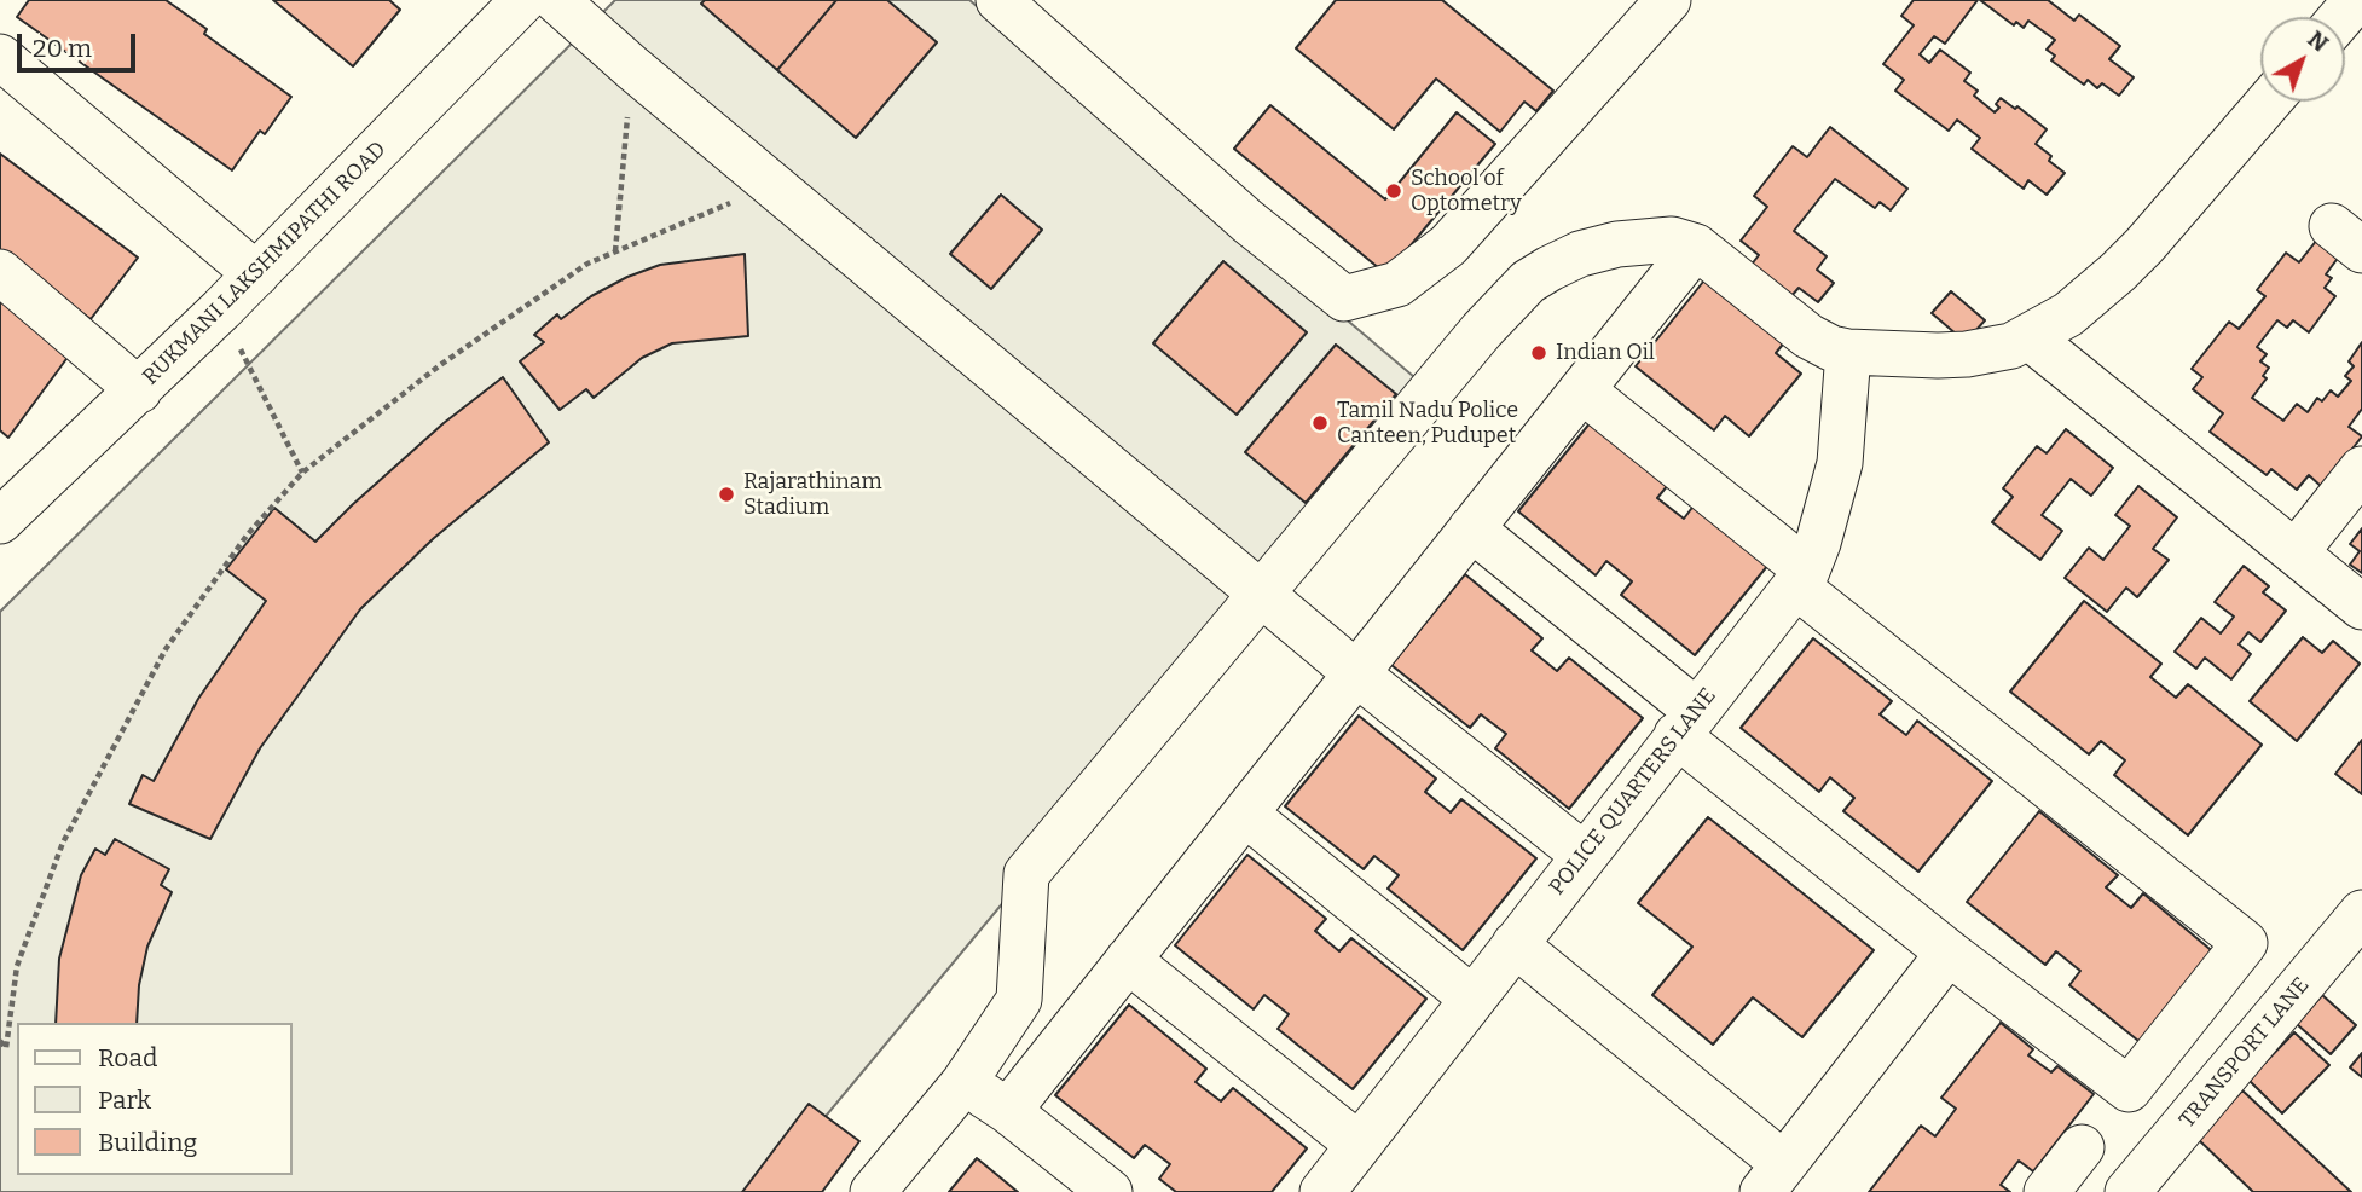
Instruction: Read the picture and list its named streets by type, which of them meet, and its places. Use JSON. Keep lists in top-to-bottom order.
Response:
{
  "streets": {
    "street": ["RUKMANI LAKSHMIPATHI ROAD", "POLICE QUARTERS LANE", "TRANSPORT LANE"]
  },
  "places": [
    "School of Optometry",
    "Indian Oil",
    "Tamil Nadu Police Canteen, Pudupet",
    "Rajarathinam Stadium"
  ],
  "legend": ["Road", "Park", "Building"],
  "scale_bar": "20 m",
  "north": "top right"
}
